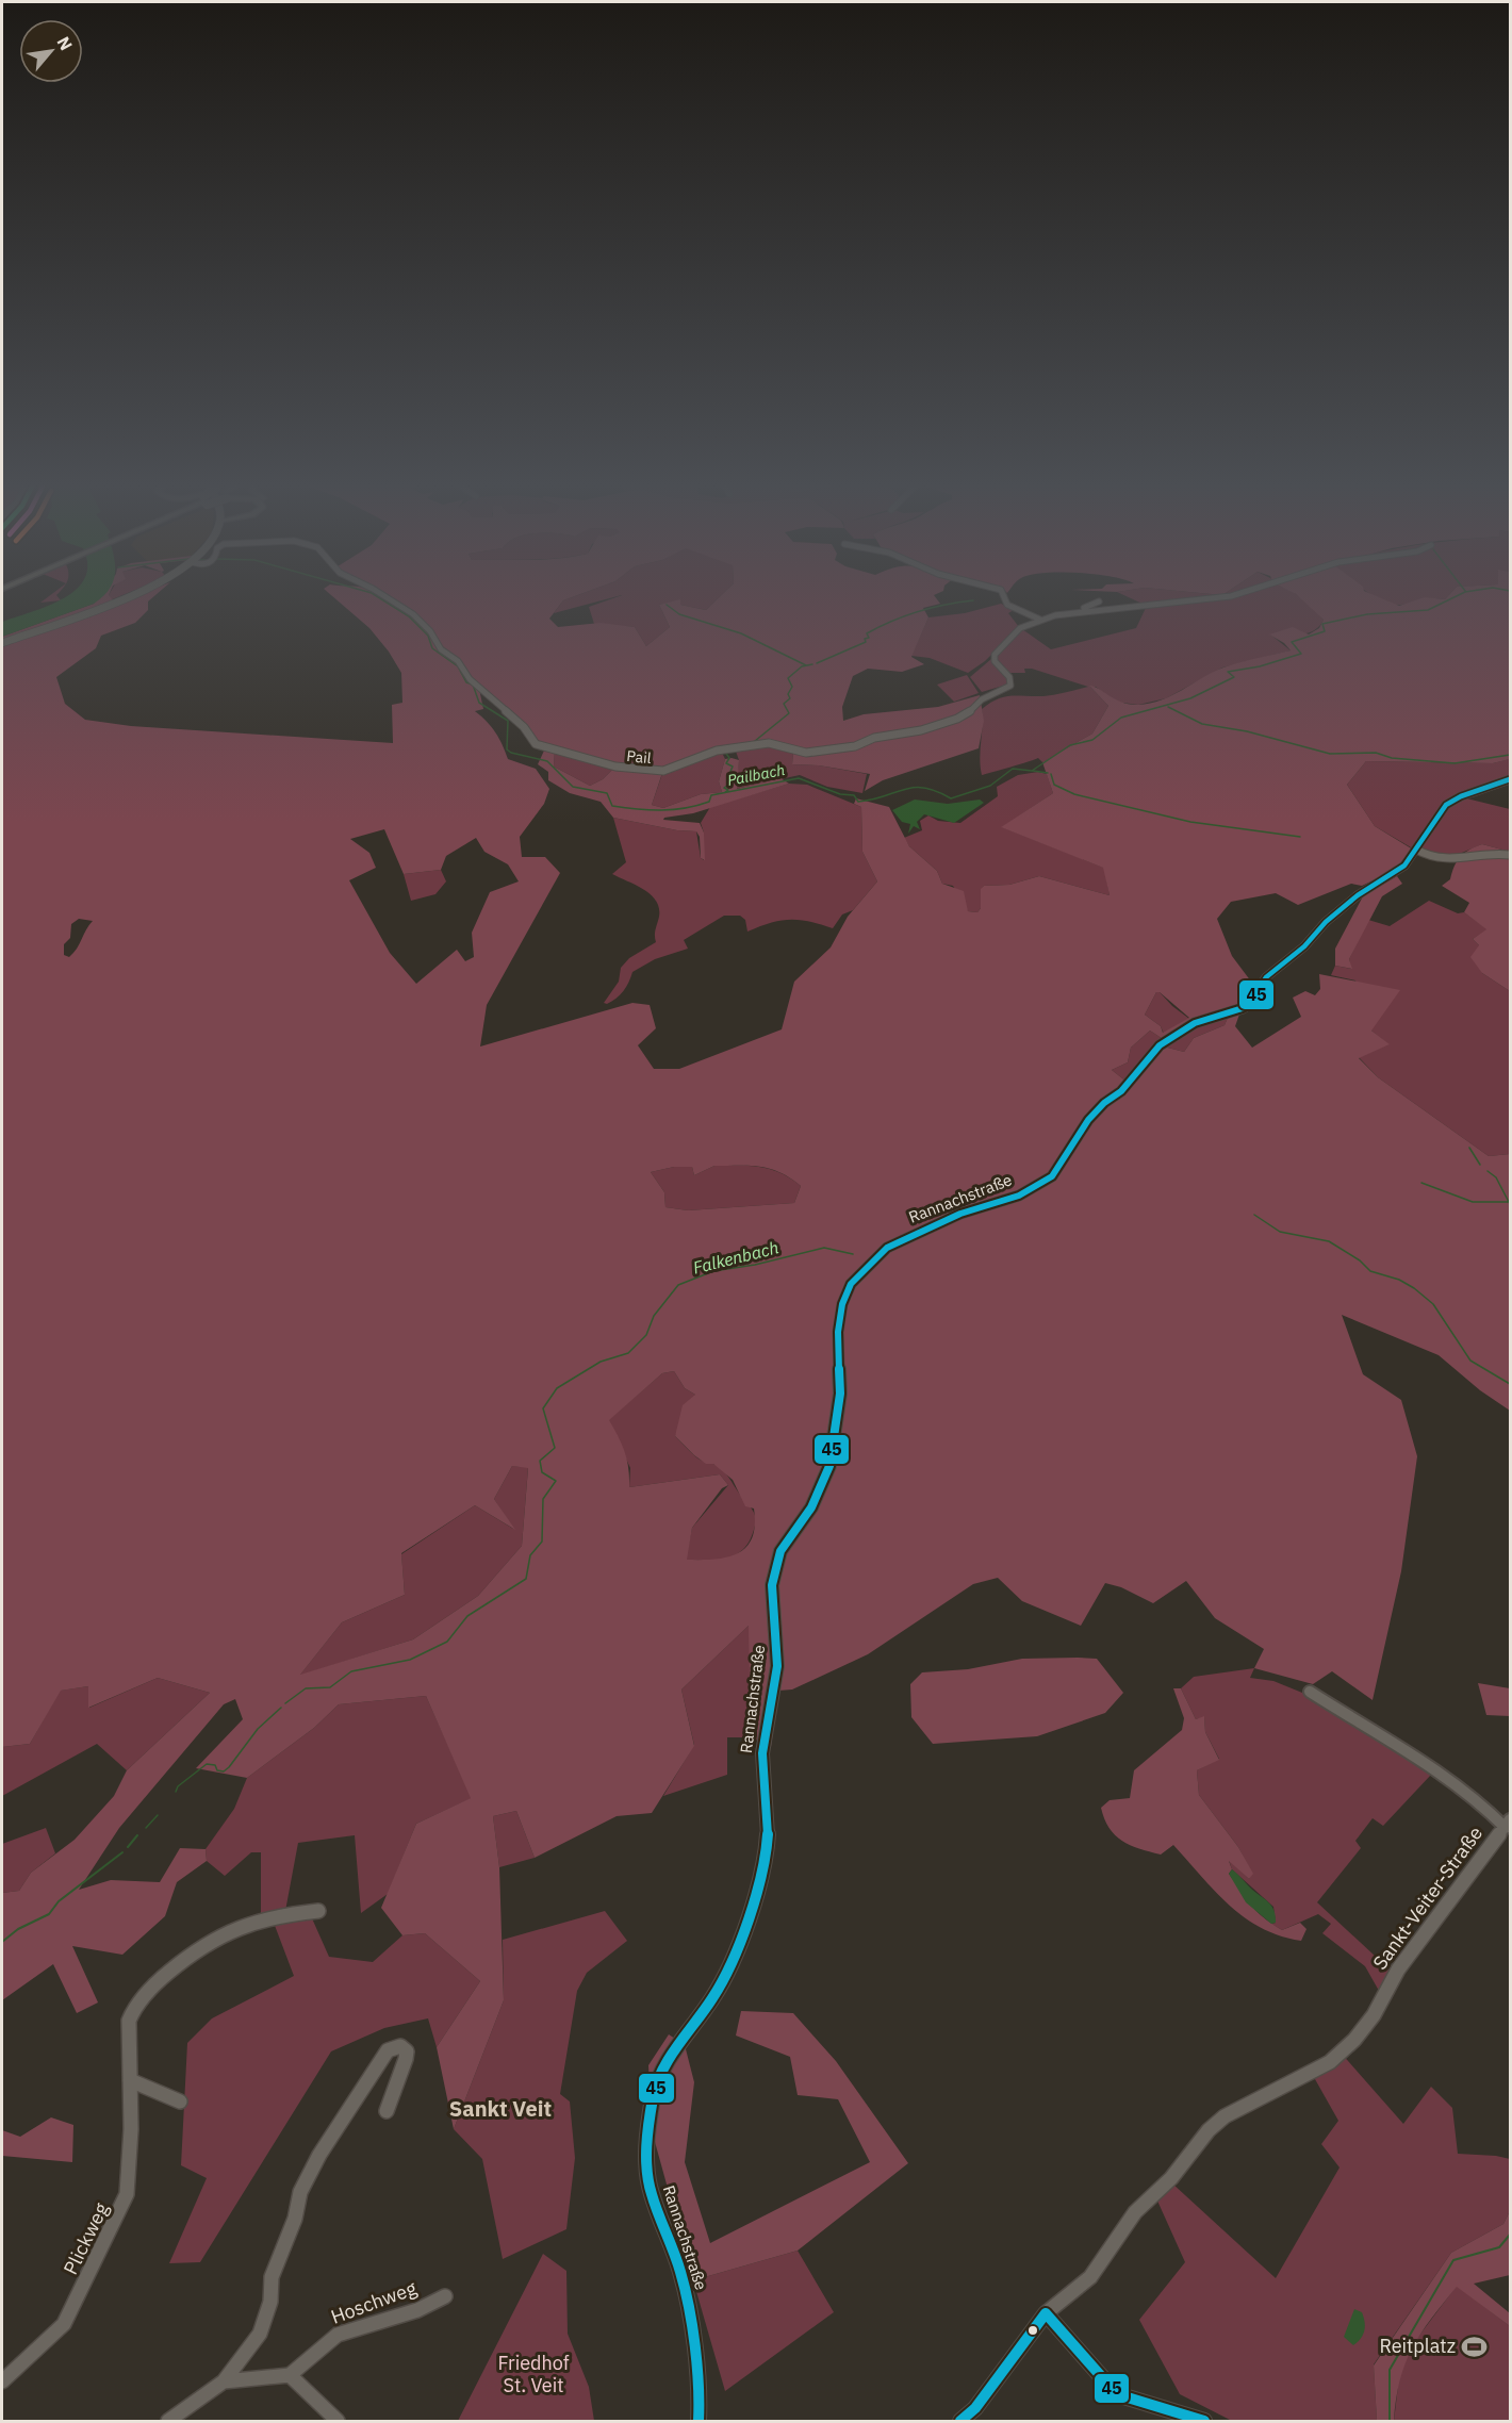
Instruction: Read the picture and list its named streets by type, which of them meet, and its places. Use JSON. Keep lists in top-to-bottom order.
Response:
{
  "streets": {
    "street": [
      "Pail",
      "Rannachstraße",
      "Sankt-Veiter-Straße",
      "Plickweg",
      "Hoschweg"
    ]
  },
  "districts": ["Sankt Veit"],
  "water": ["Pailbach", "Falkenbach"],
  "parks": ["Friedhof St. Veit"],
  "places": {
    "sports": ["Reitplatz"]
  },
  "lines": ["transit line 45"],
  "north": "top right"
}
